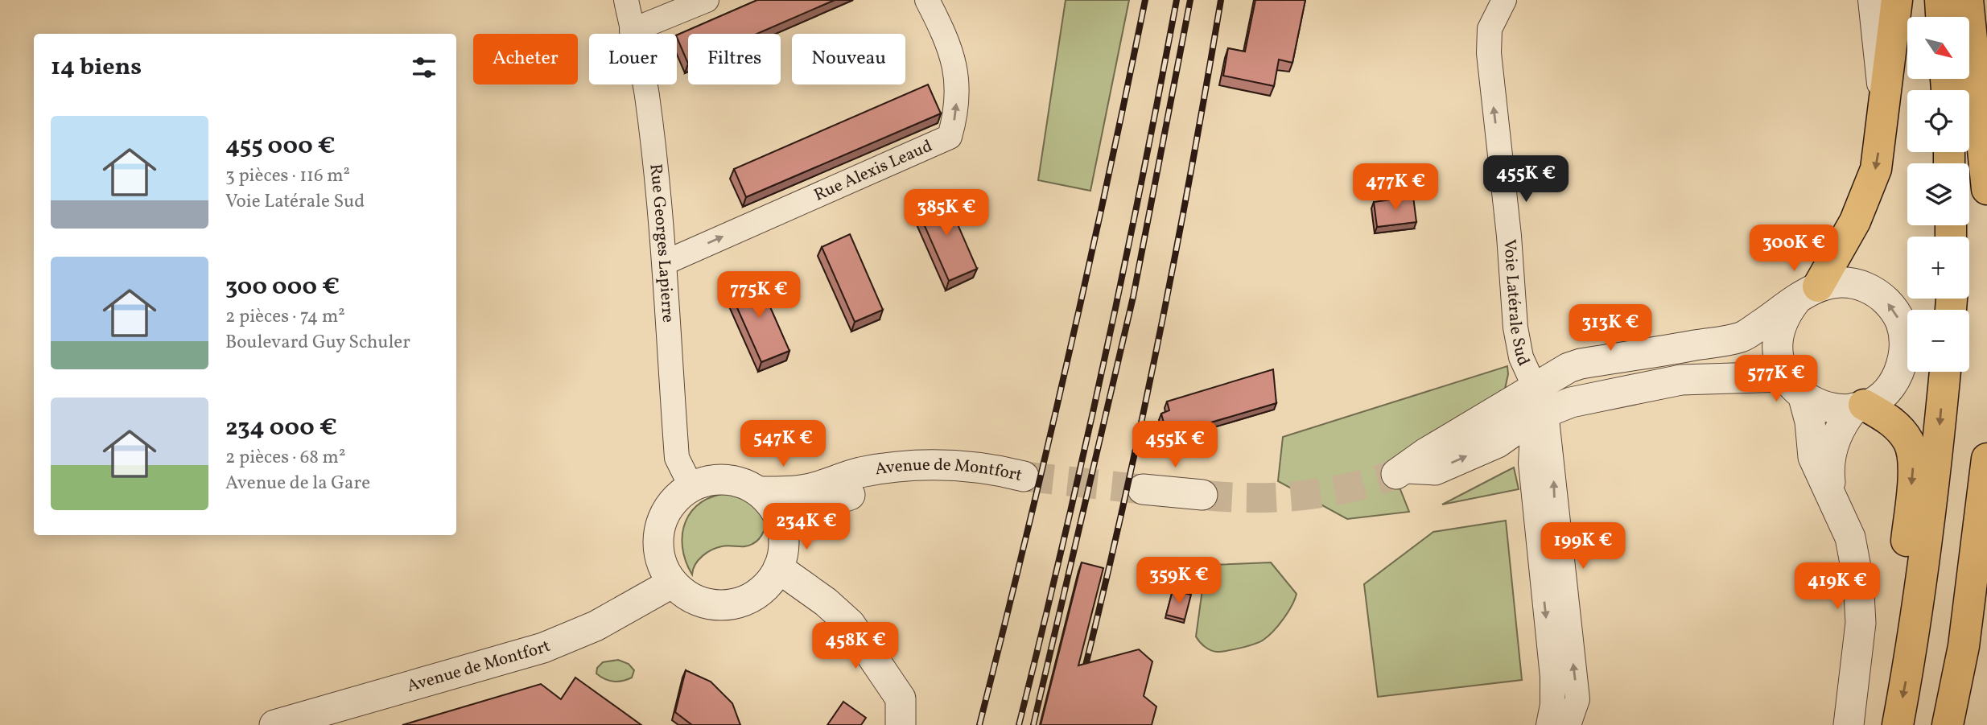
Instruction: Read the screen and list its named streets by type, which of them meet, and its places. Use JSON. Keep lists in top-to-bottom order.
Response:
{
  "streets": {
    "street": [
      "Rue Alexis Leaud",
      "Rue Georges Lapierre",
      "Voie Latérale Sud",
      "Avenue de Montfort"
    ]
  },
  "crossings": [
    ["Rue Alexis Leaud", "Rue Georges Lapierre"],
    ["Rue Georges Lapierre", "Avenue de Montfort"]
  ],
  "one_way": ["Rue Alexis Leaud", "Voie Latérale Sud"],
  "north": "bottom right",
  "page": {
    "map_buttons": ["+", "−"],
    "chip": [
      "Acheter",
      "Louer",
      "Filtres",
      "Nouveau"
    ],
    "heading": "14 biens",
    "list": [
      {
        "name": "455 000 €",
        "note": "3 pièces · 116 m² · Voie Latérale Sud"
      },
      {
        "name": "300 000 €",
        "note": "2 pièces · 74 m² · Boulevard Guy Schuler"
      },
      {
        "name": "234 000 €",
        "note": "2 pièces · 68 m² · Avenue de la Gare"
      }
    ],
    "price": [
      "455K €",
      "477K €",
      "385K €",
      "300K €",
      "775K €",
      "313K €",
      "577K €",
      "547K €",
      "455K €",
      "234K €",
      "199K €",
      "359K €",
      "419K €",
      "458K €"
    ]
  }
}
